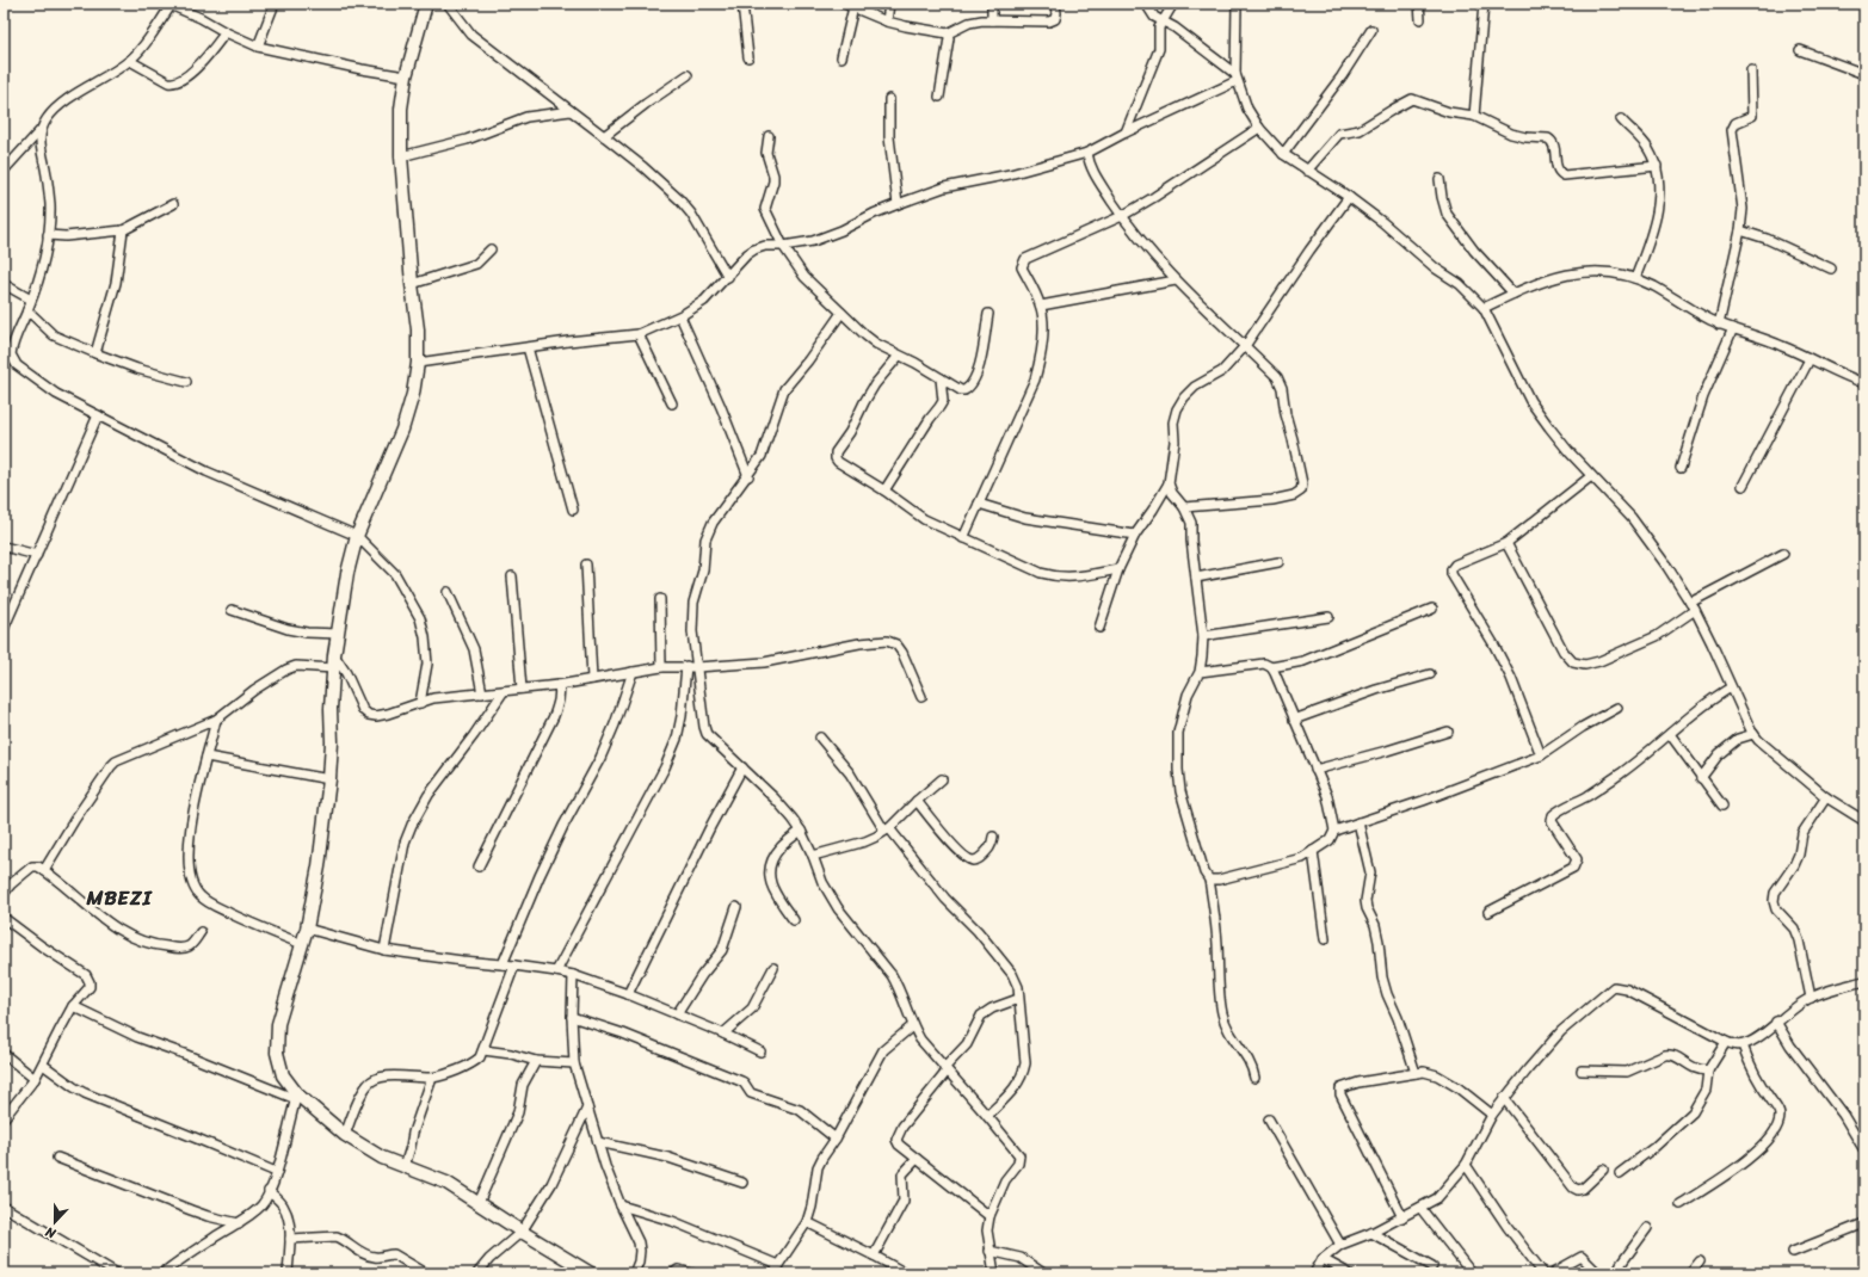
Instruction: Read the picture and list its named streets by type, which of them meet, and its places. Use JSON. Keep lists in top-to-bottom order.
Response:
{
  "districts": ["MBEZI"],
  "north": "bottom"
}
